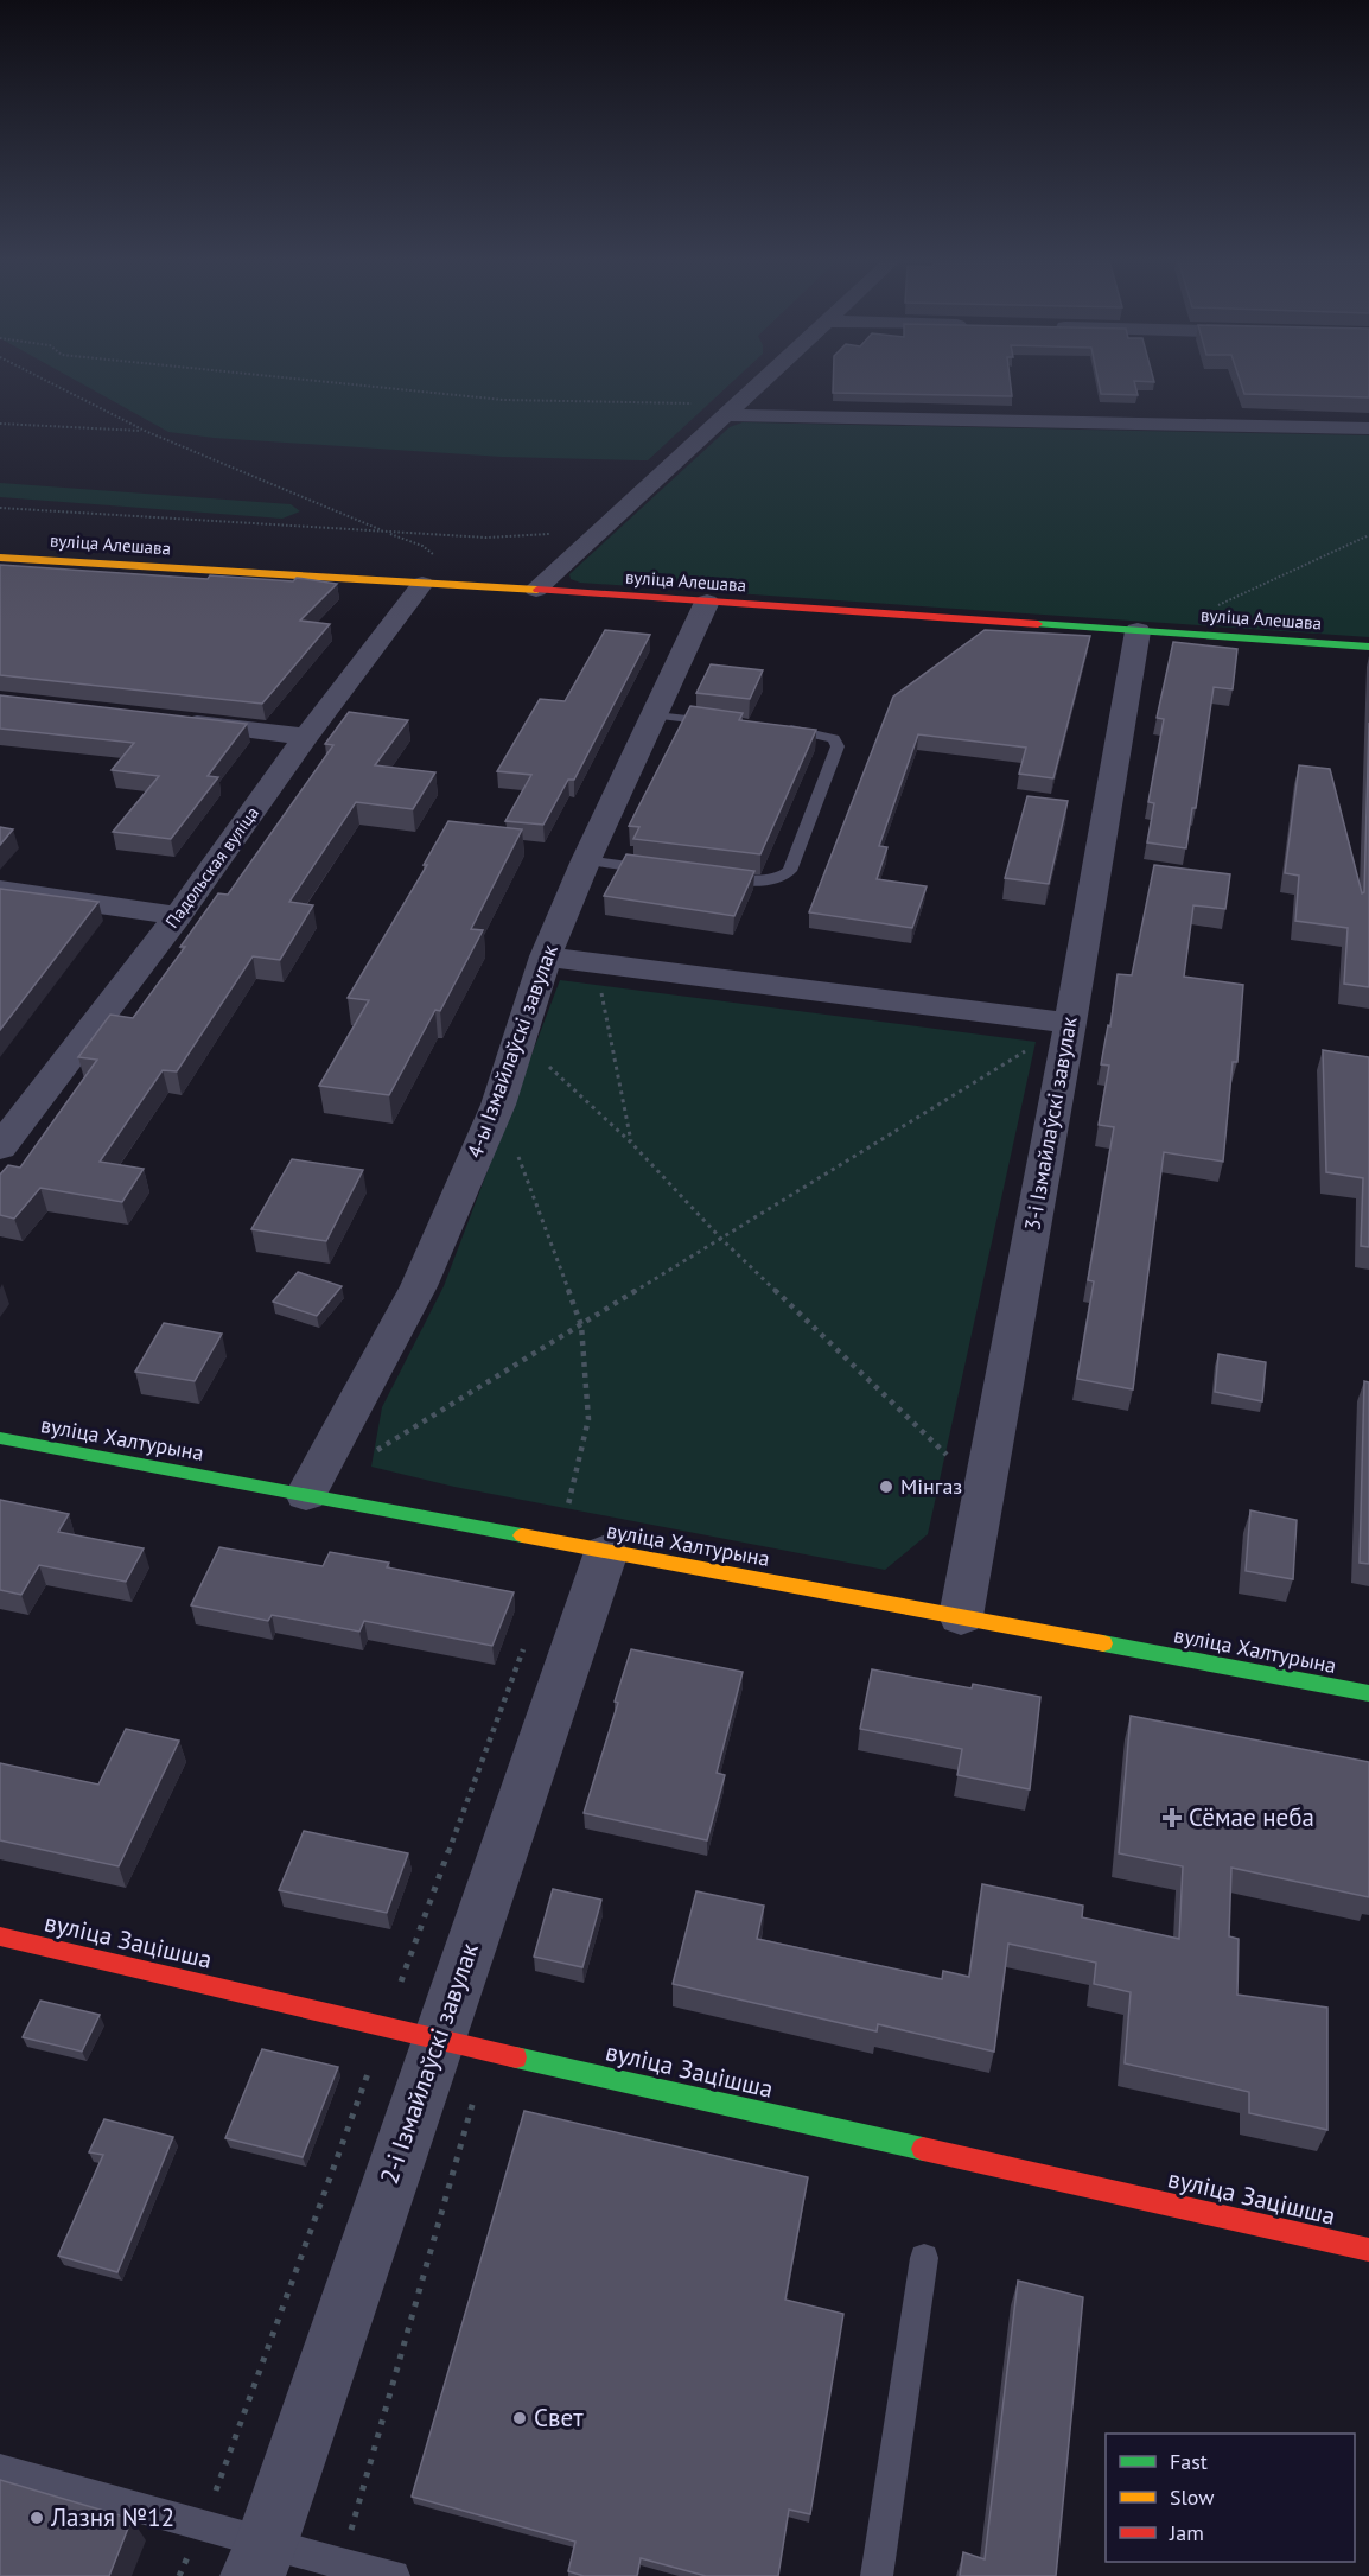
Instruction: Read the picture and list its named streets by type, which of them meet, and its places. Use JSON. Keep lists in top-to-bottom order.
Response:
{
  "streets": {
    "street": [
      "вуліца Алешава",
      "Падольская вуліца",
      "4-ы Ізмайлаўскі завулак",
      "3-і Ізмайлаўскі завулак",
      "вуліца Халтурына",
      "вуліца Зацішша",
      "2-і Ізмайлаўскі завулак"
    ]
  },
  "crossings": [
    ["вуліца Алешава", "Падольская вуліца"],
    ["вуліца Алешава", "4-ы Ізмайлаўскі завулак"],
    ["вуліца Алешава", "3-і Ізмайлаўскі завулак"],
    ["4-ы Ізмайлаўскі завулак", "вуліца Халтурына"],
    ["3-і Ізмайлаўскі завулак", "вуліца Халтурына"],
    ["вуліца Халтурына", "2-і Ізмайлаўскі завулак"],
    ["вуліца Зацішша", "2-і Ізмайлаўскі завулак"]
  ],
  "places": {
    "other": ["Мінгаз", "Свет", "Лазня №12"],
    "health": ["Сёмае неба"]
  },
  "legend": ["Fast", "Slow", "Jam"]
}
